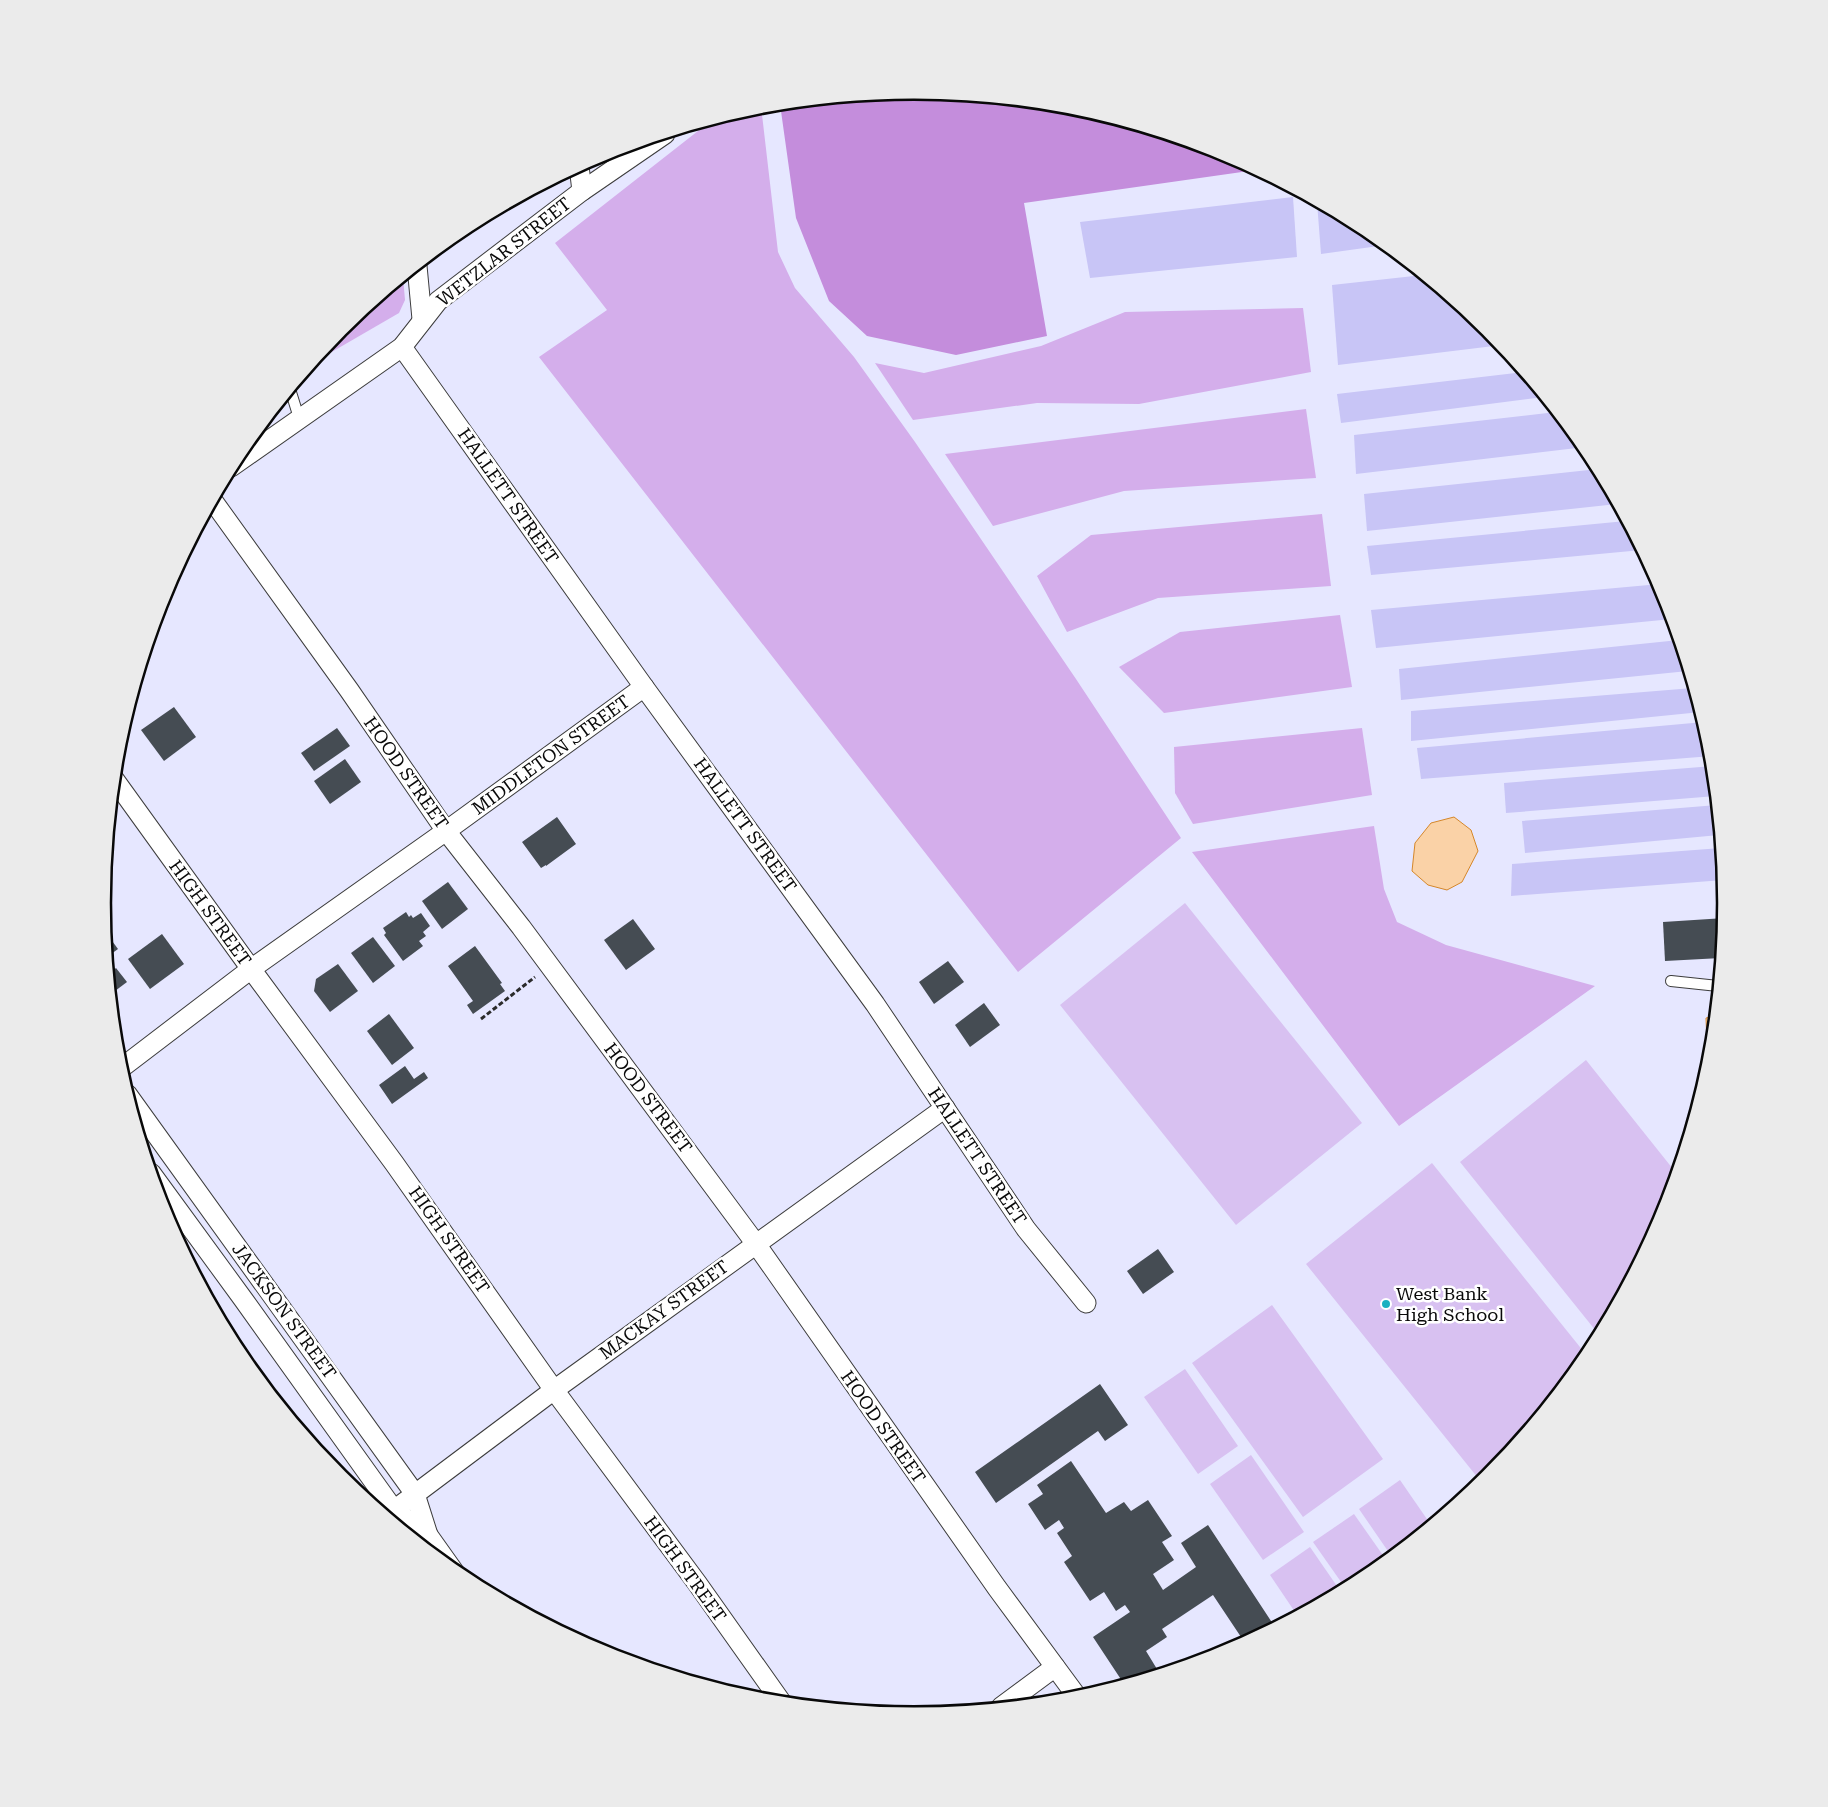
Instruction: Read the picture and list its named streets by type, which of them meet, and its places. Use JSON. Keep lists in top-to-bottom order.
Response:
{
  "streets": {
    "street": [
      "WETZLAR STREET",
      "HALLETT STREET",
      "MIDDLETON STREET",
      "HOOD STREET",
      "HIGH STREET",
      "MACKAY STREET",
      "JACKSON STREET"
    ]
  },
  "crossings": [
    ["WETZLAR STREET", "HALLETT STREET"],
    ["HALLETT STREET", "MIDDLETON STREET"],
    ["HALLETT STREET", "MACKAY STREET"],
    ["MIDDLETON STREET", "HOOD STREET"],
    ["MIDDLETON STREET", "HIGH STREET"],
    ["HOOD STREET", "MACKAY STREET"],
    ["HIGH STREET", "MACKAY STREET"],
    ["MACKAY STREET", "JACKSON STREET"]
  ],
  "places": ["West Bank High School"]
}
